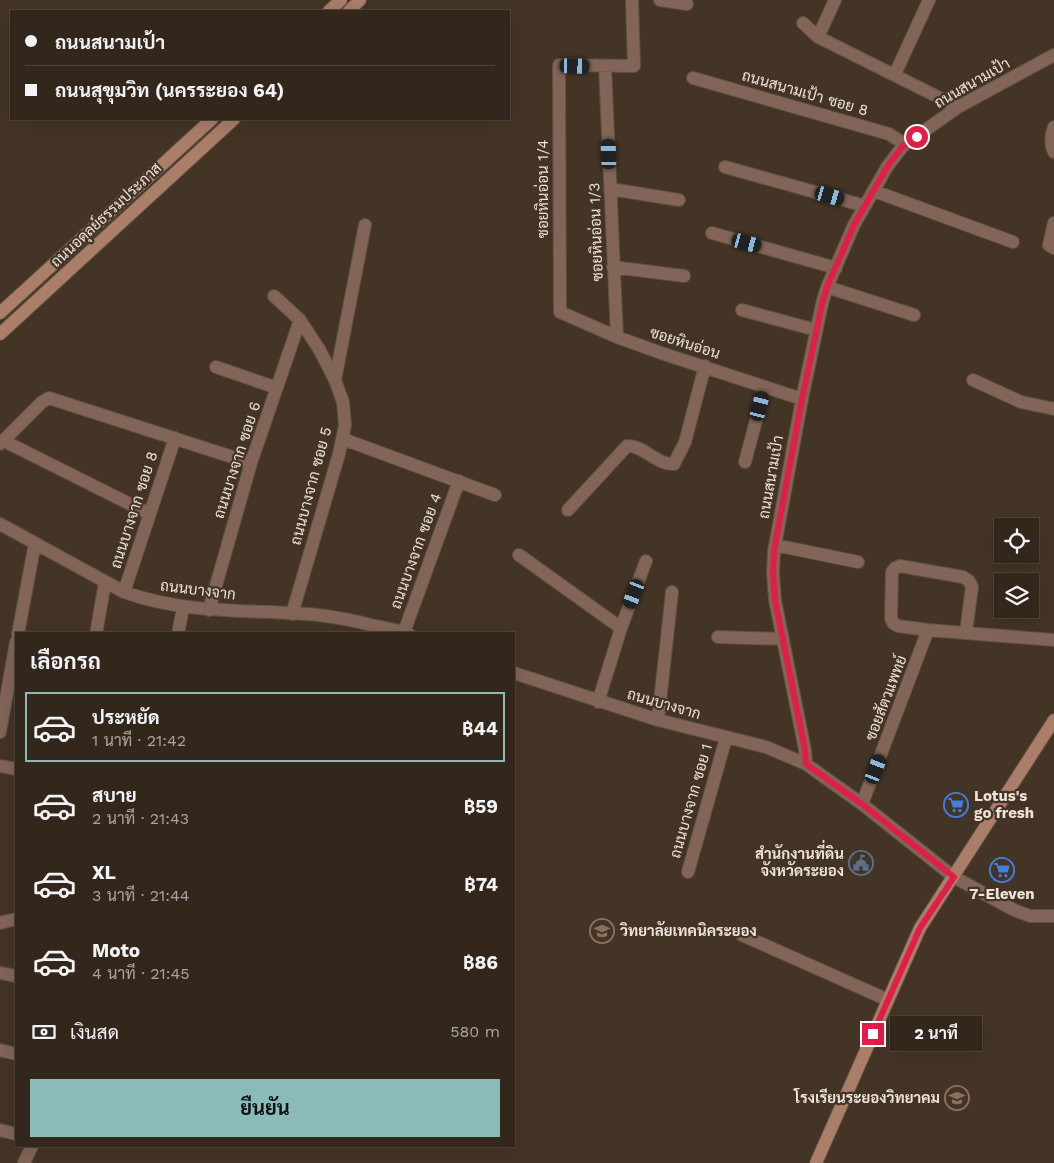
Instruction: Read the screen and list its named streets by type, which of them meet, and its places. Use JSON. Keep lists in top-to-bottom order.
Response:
{
  "streets": {
    "street": [
      "ถนนสนามเป้า",
      "ถนนสนามเป้า ซอย 8",
      "ซอยหินอ่อน 1/4",
      "ถนนอดุลย์ธรรมประภาส",
      "ซอยหินอ่อน 1/3",
      "ซอยหินอ่อน",
      "ถนนบางจาก ซอย 6",
      "ถนนบางจาก ซอย 5",
      "ถนนบางจาก ซอย 8",
      "ถนนบางจาก ซอย 4",
      "ถนนบางจาก",
      "ซอยสัตวแพทย์",
      "ถนนบางจาก ซอย 1"
    ]
  },
  "crossings": [
    ["ถนนสนามเป้า", "ถนนสนามเป้า ซอย 8"],
    ["ถนนสนามเป้า", "ซอยหินอ่อน"],
    ["ถนนสนามเป้า", "ถนนบางจาก"],
    ["ซอยหินอ่อน 1/4", "ซอยหินอ่อน 1/3"],
    ["ซอยหินอ่อน 1/4", "ซอยหินอ่อน"],
    ["ซอยหินอ่อน 1/3", "ซอยหินอ่อน"],
    ["ถนนบางจาก ซอย 6", "ถนนบางจาก ซอย 5"],
    ["ถนนบางจาก ซอย 6", "ถนนบางจาก"],
    ["ถนนบางจาก ซอย 5", "ถนนบางจาก"],
    ["ถนนบางจาก ซอย 8", "ถนนบางจาก"],
    ["ถนนบางจาก", "ถนนบางจาก ซอย 1"]
  ],
  "places": {
    "supermarket": ["Lotus's go fresh", "7-Eleven"],
    "public building": ["สำนักงานที่ดิน จังหวัดระยอง"],
    "school or university": ["วิทยาลัยเทคนิคระยอง", "โรงเรียนระยองวิทยาคม"]
  },
  "page": {
    "banner": ["ถนนสนามเป้า", "ถนนสุขุมวิท (นครระยอง 64)"],
    "heading": "เลือกรถ",
    "list": [
      {
        "name": "ประหยัด",
        "note": "1 นาที · 21:42",
        "value": "฿44"
      },
      {
        "name": "สบาย",
        "note": "2 นาที · 21:43",
        "value": "฿59"
      },
      {
        "name": "XL",
        "note": "3 นาที · 21:44",
        "value": "฿74"
      },
      {
        "name": "Moto",
        "note": "4 นาที · 21:45",
        "value": "฿86"
      }
    ],
    "pay": ["เงินสด", "580 m"],
    "bubble": "2 นาที",
    "buttons": "ยืนยัน"
  }
}
